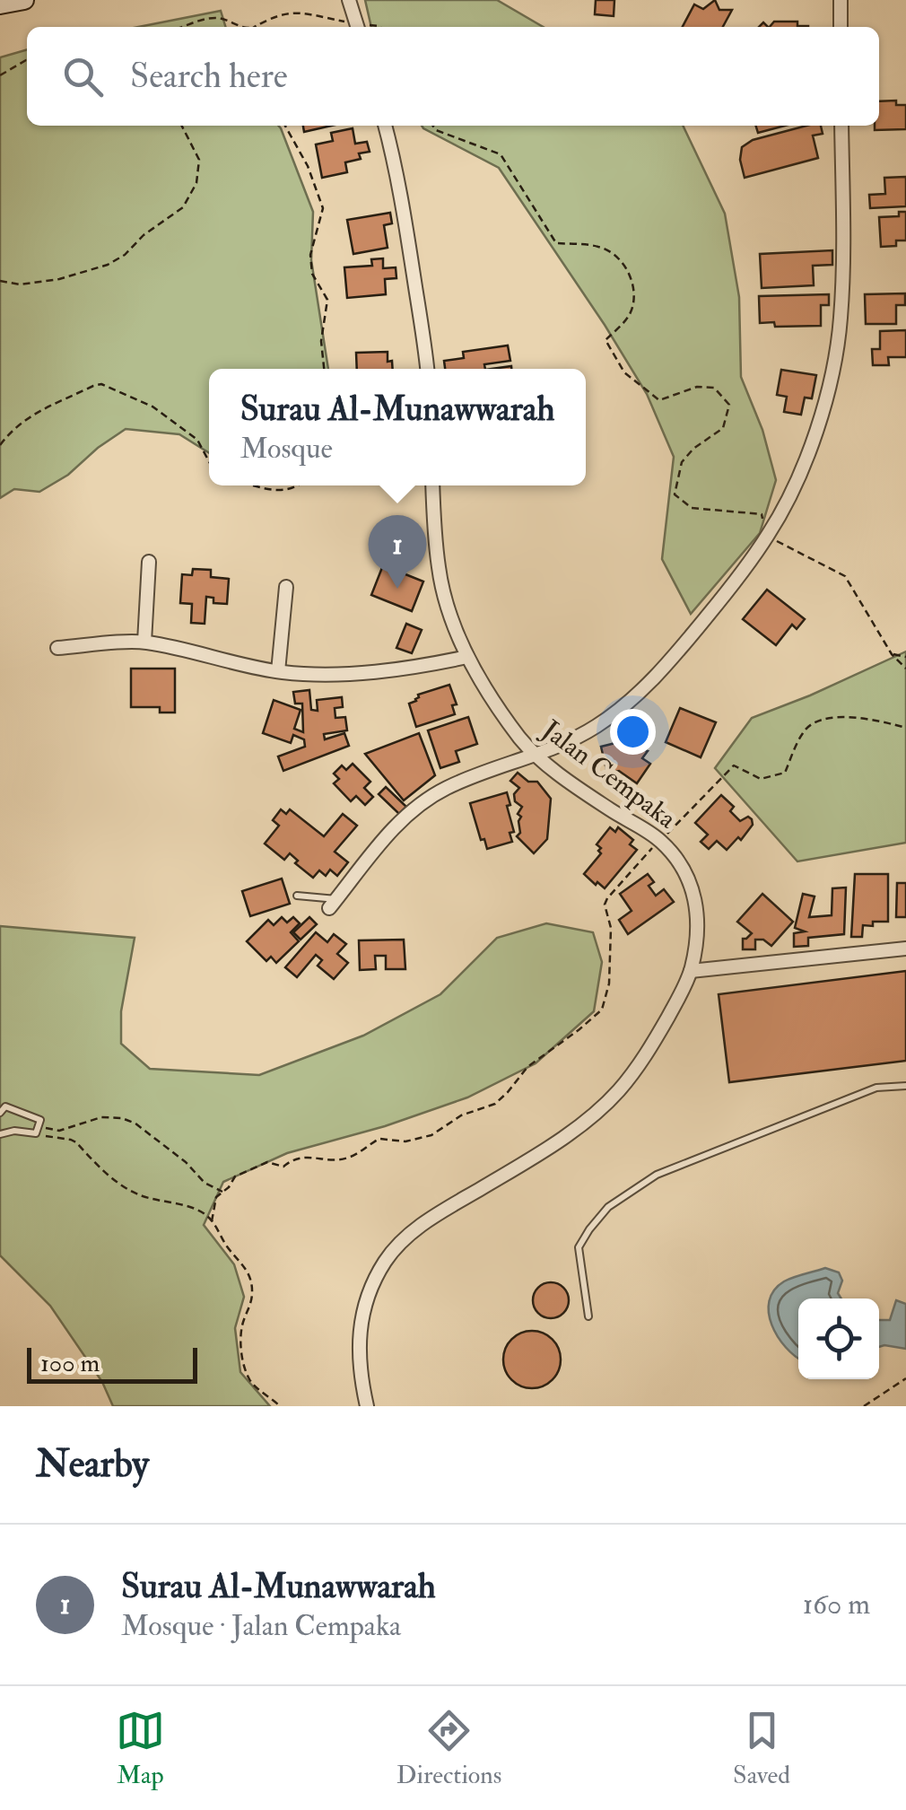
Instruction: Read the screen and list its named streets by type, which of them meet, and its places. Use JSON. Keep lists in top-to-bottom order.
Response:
{
  "streets": {
    "street": ["Jalan Cempaka"]
  },
  "scale_bar": "100 m",
  "page": {
    "search": "Search here",
    "popup": ["Surau Al-Munawwarah", "Mosque"],
    "pins": "1",
    "scale": "100 m",
    "heading": "Nearby",
    "list": [
      {
        "mark": "1",
        "name": "Surau Al-Munawwarah",
        "note": "Mosque · Jalan Cempaka",
        "value": "160 m"
      }
    ],
    "nav": ["Map", "Directions", "Saved"]
  }
}
